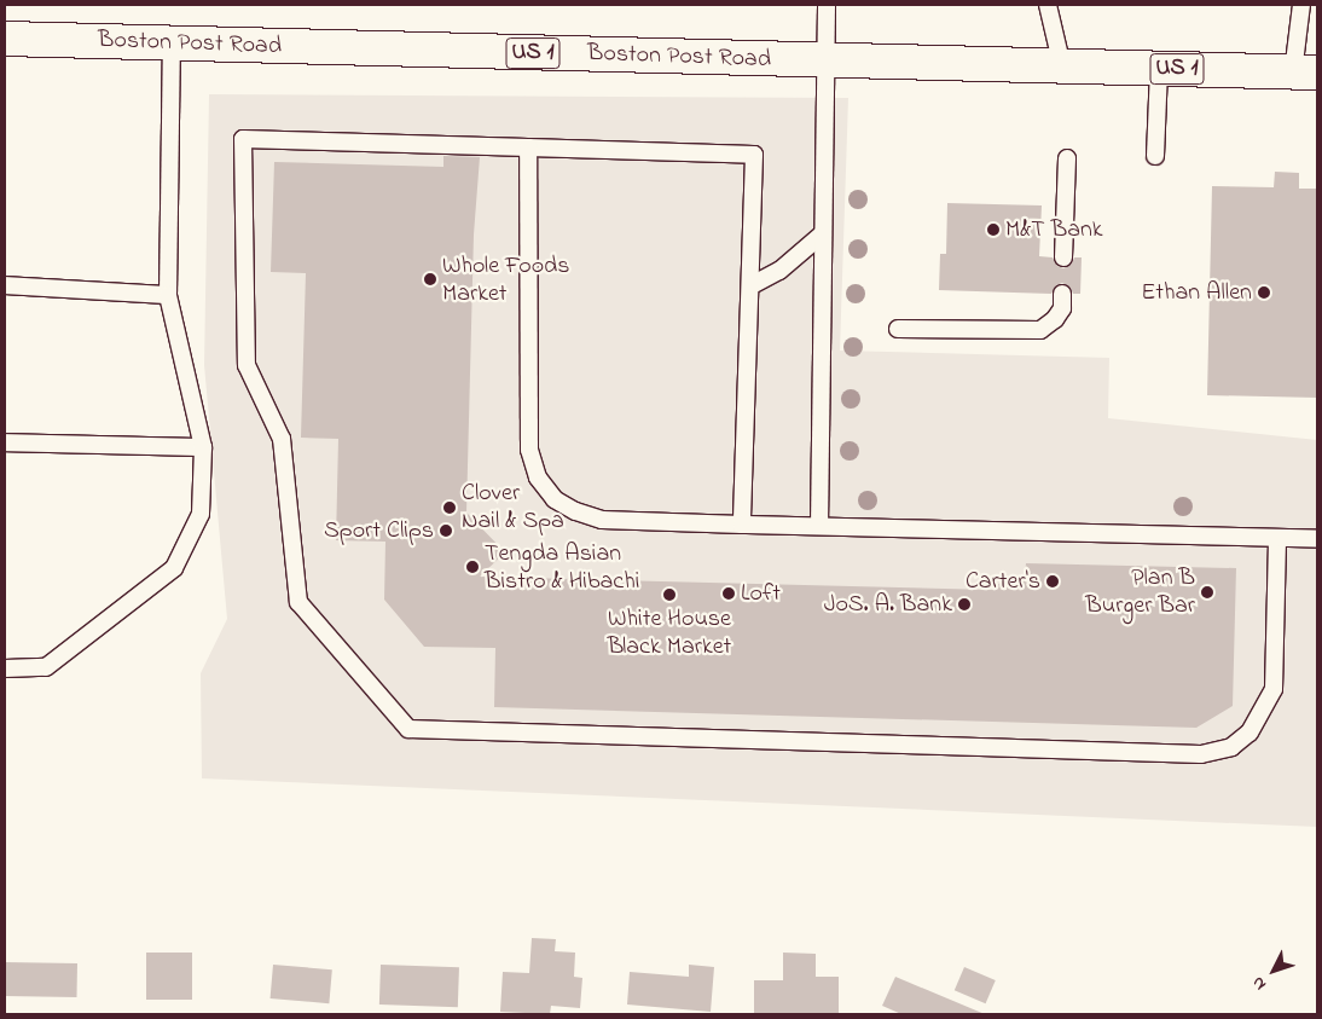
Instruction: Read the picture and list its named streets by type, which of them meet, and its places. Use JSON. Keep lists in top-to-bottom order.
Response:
{
  "streets": {
    "main road": ["Boston Post Road", "US 1"]
  },
  "places": [
    "M&T Bank",
    "Whole Foods Market",
    "Ethan Allen",
    "Clover Nail & Spa",
    "Sport Clips",
    "Tengda Asian Bistro & Hibachi",
    "Carter's",
    "Plan B Burger Bar",
    "Loft",
    "White House Black Market",
    "JoS. A. Bank"
  ],
  "north": "bottom left"
}
